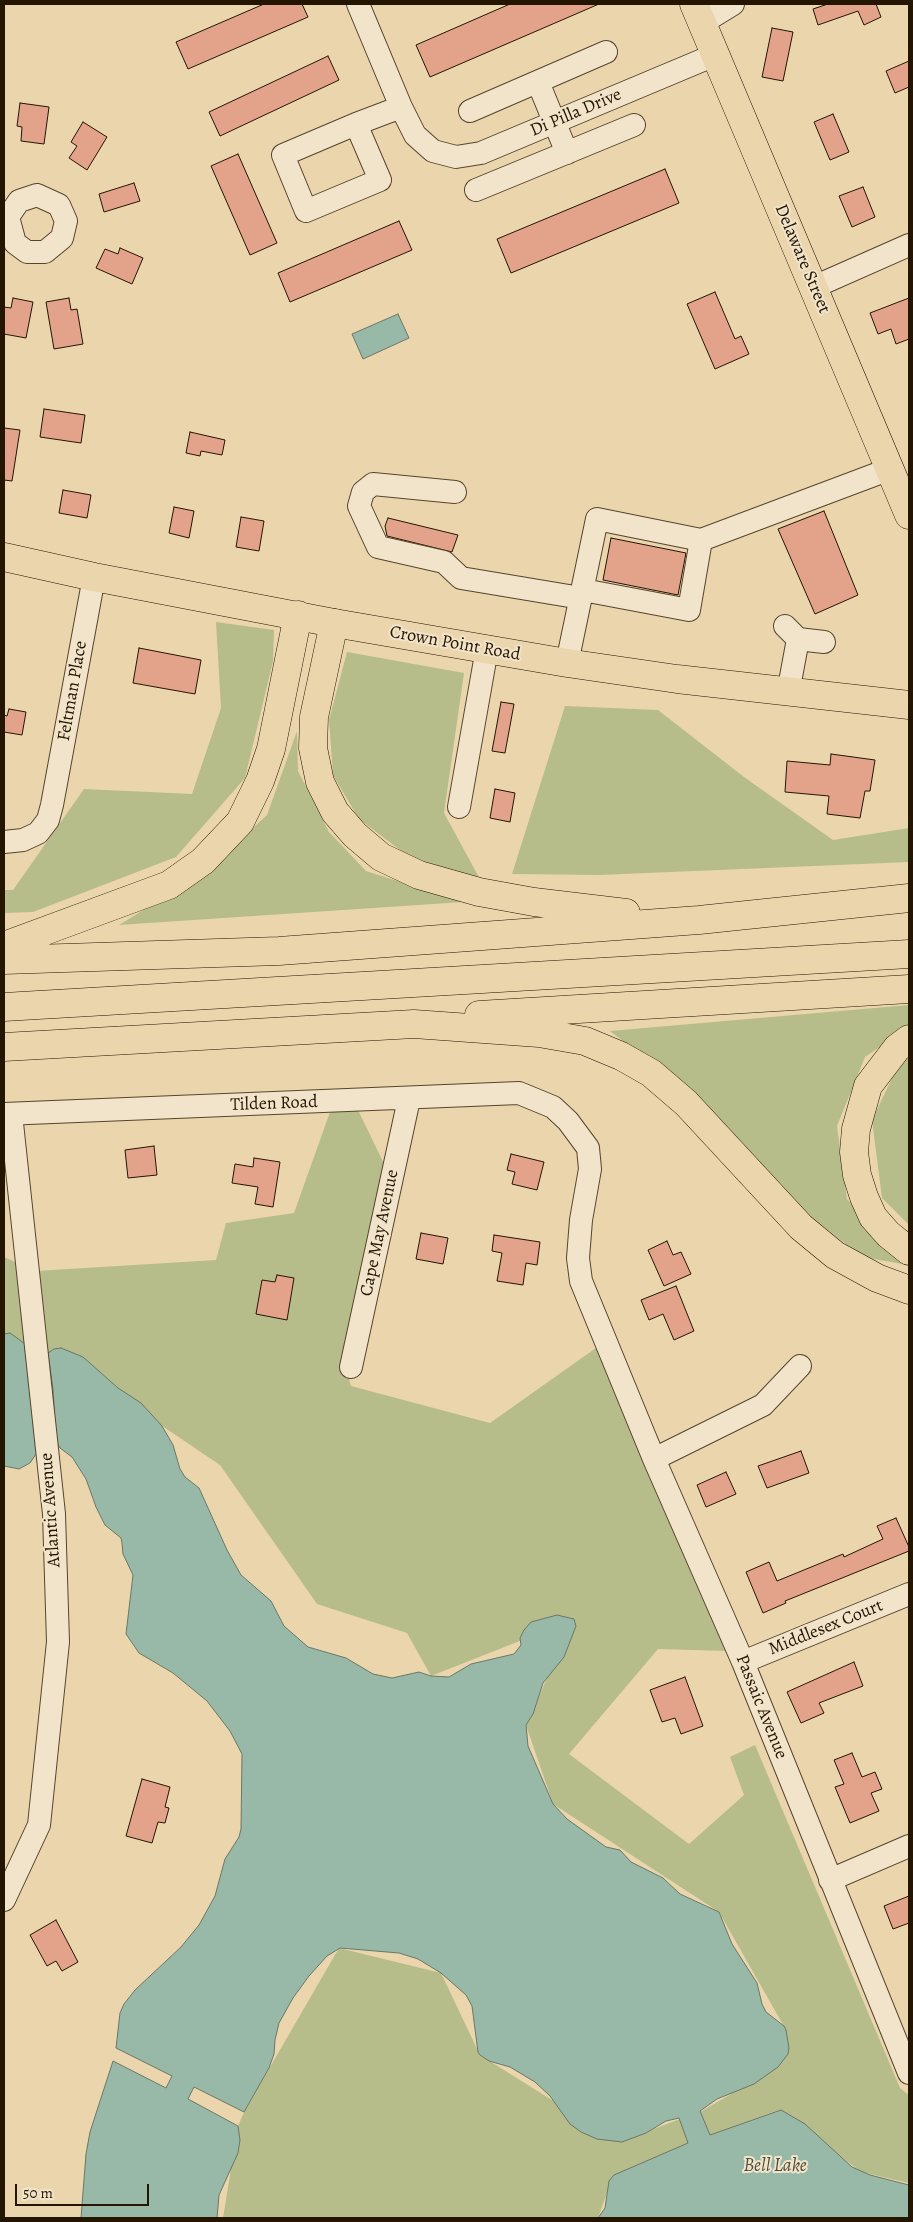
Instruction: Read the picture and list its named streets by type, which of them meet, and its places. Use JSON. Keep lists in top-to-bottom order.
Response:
{
  "streets": {
    "main road": ["Delaware Street", "Crown Point Road"],
    "street": [
      "Di Pilla Drive",
      "Feltman Place",
      "Tilden Road",
      "Cape May Avenue",
      "Atlantic Avenue",
      "Middlesex Court",
      "Passaic Avenue"
    ]
  },
  "crossings": [
    ["Di Pilla Drive", "Delaware Street"],
    ["Crown Point Road", "Feltman Place"],
    ["Tilden Road", "Cape May Avenue"],
    ["Tilden Road", "Atlantic Avenue"],
    ["Tilden Road", "Passaic Avenue"],
    ["Middlesex Court", "Passaic Avenue"]
  ],
  "water": ["Bell Lake"],
  "scale_bar": "50 m"
}
